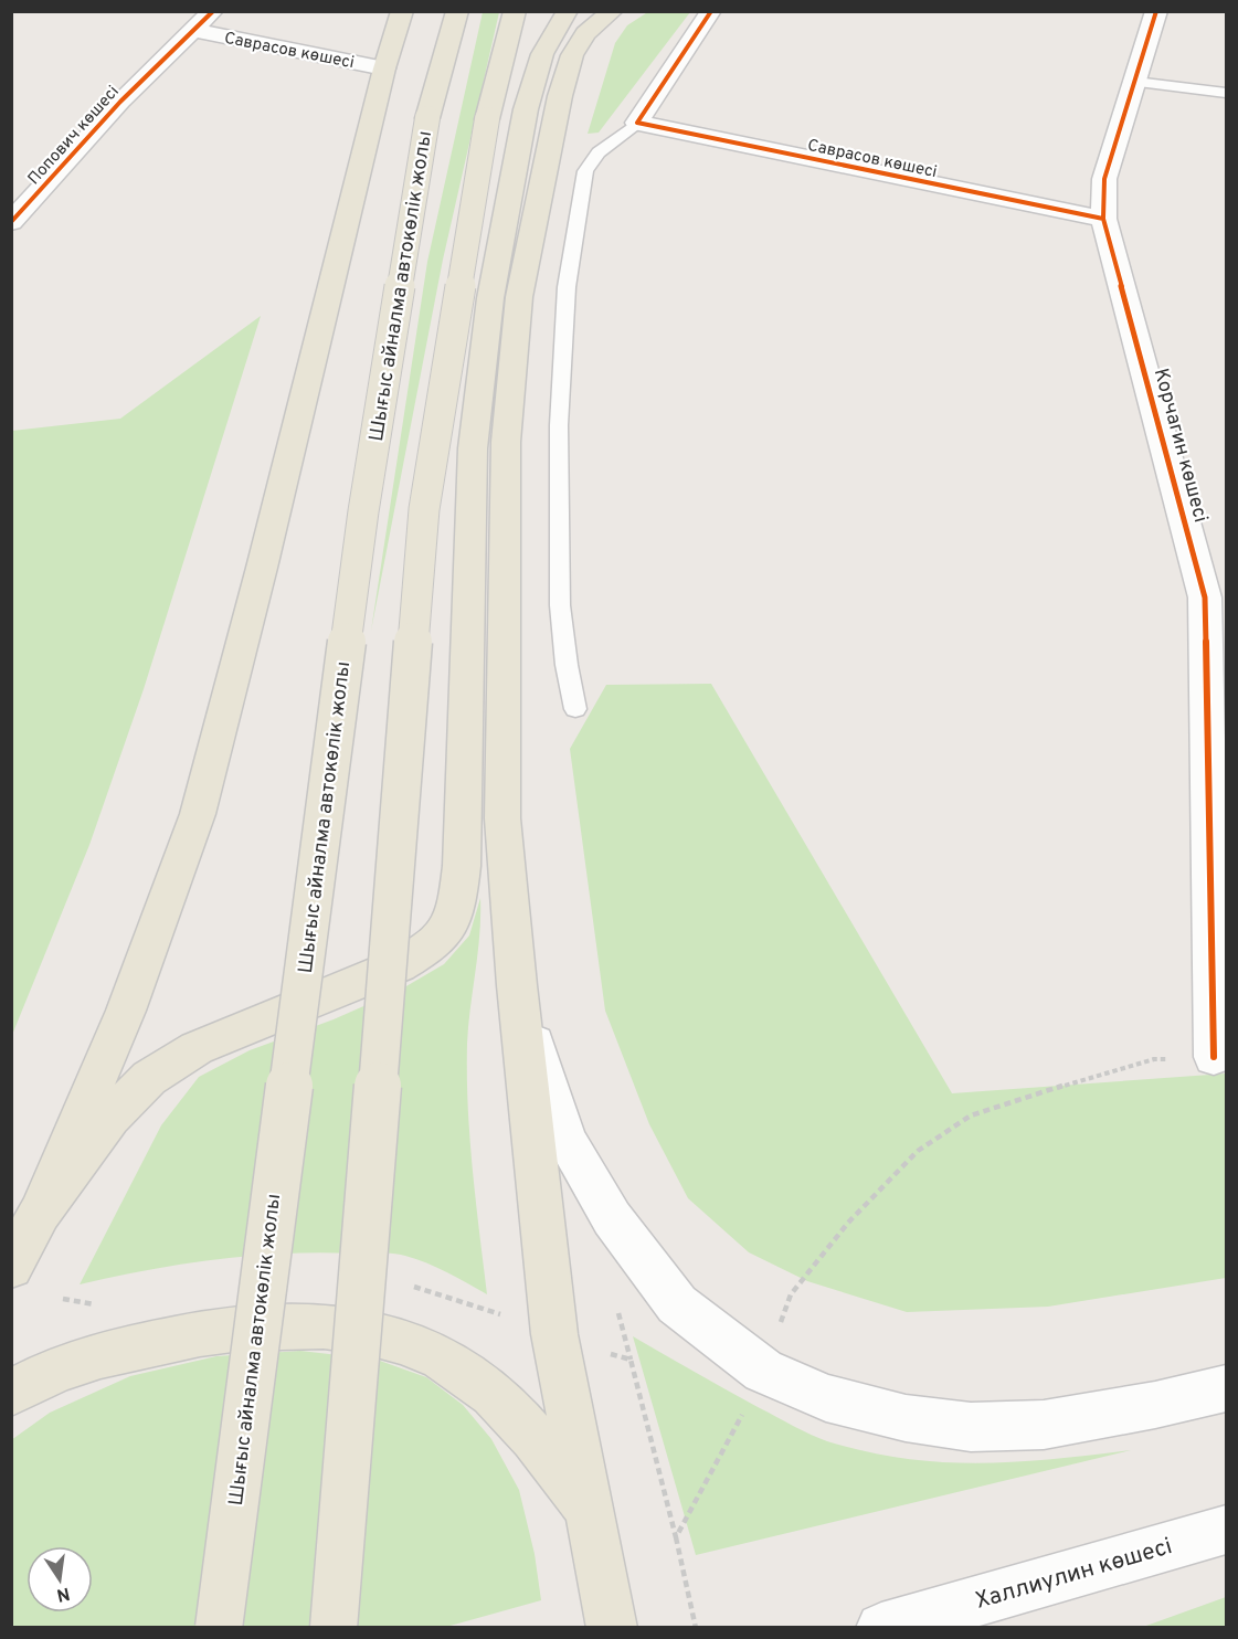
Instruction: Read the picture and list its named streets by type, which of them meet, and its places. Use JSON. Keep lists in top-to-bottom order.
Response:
{
  "streets": {
    "main road": ["Шығыс айналма автокөлік жолы"],
    "street": [
      "Саврасов көшесі",
      "Попович көшесі",
      "Корчагин көшесі",
      "Халлиулин көшесі"
    ]
  },
  "crossings": [
    ["Саврасов көшесі", "Попович көшесі"],
    ["Саврасов көшесі", "Корчагин көшесі"]
  ],
  "north": "bottom"
}
